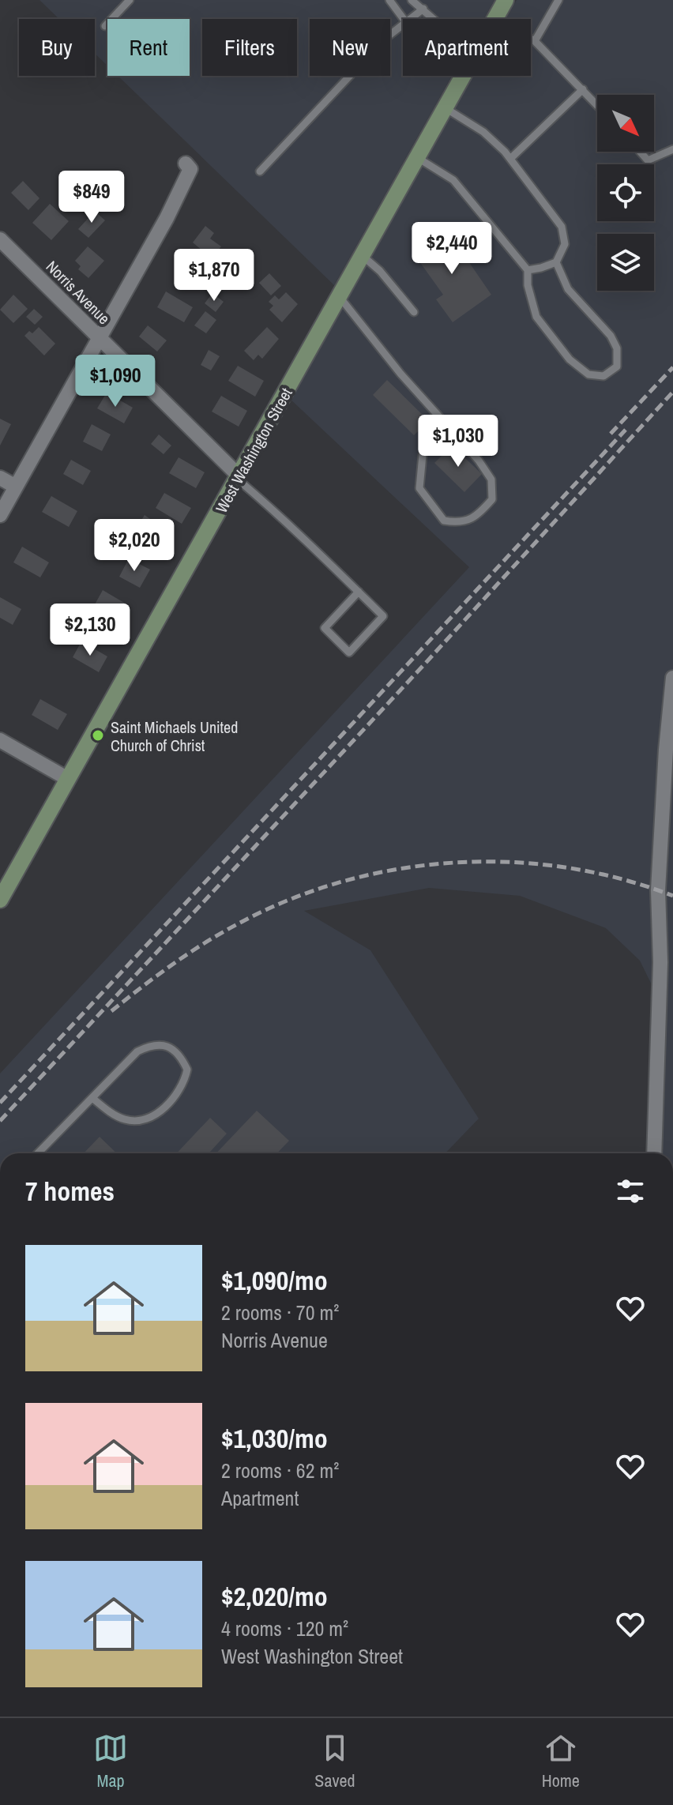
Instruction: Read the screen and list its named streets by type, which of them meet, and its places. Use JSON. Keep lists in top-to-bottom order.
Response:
{
  "streets": {
    "main road": ["West Washington Street"],
    "street": ["Norris Avenue"]
  },
  "crossings": [
    ["Norris Avenue", "West Washington Street"]
  ],
  "places": ["Saint Michaels United Church of Christ"],
  "north": "bottom right",
  "page": {
    "chip": [
      "Buy",
      "Rent",
      "Filters",
      "New",
      "Apartment"
    ],
    "price": [
      "$849",
      "$2,440",
      "$1,870",
      "$1,090",
      "$1,030",
      "$2,020",
      "$2,130"
    ],
    "heading": "7 homes",
    "list": [
      {
        "name": "$1,090/mo",
        "note": "2 rooms · 70 m² · Norris Avenue"
      },
      {
        "name": "$1,030/mo",
        "note": "2 rooms · 62 m² · Apartment"
      },
      {
        "name": "$2,020/mo",
        "note": "4 rooms · 120 m² · West Washington Street"
      }
    ],
    "tabs": ["Map", "Saved", "Home"]
  }
}
